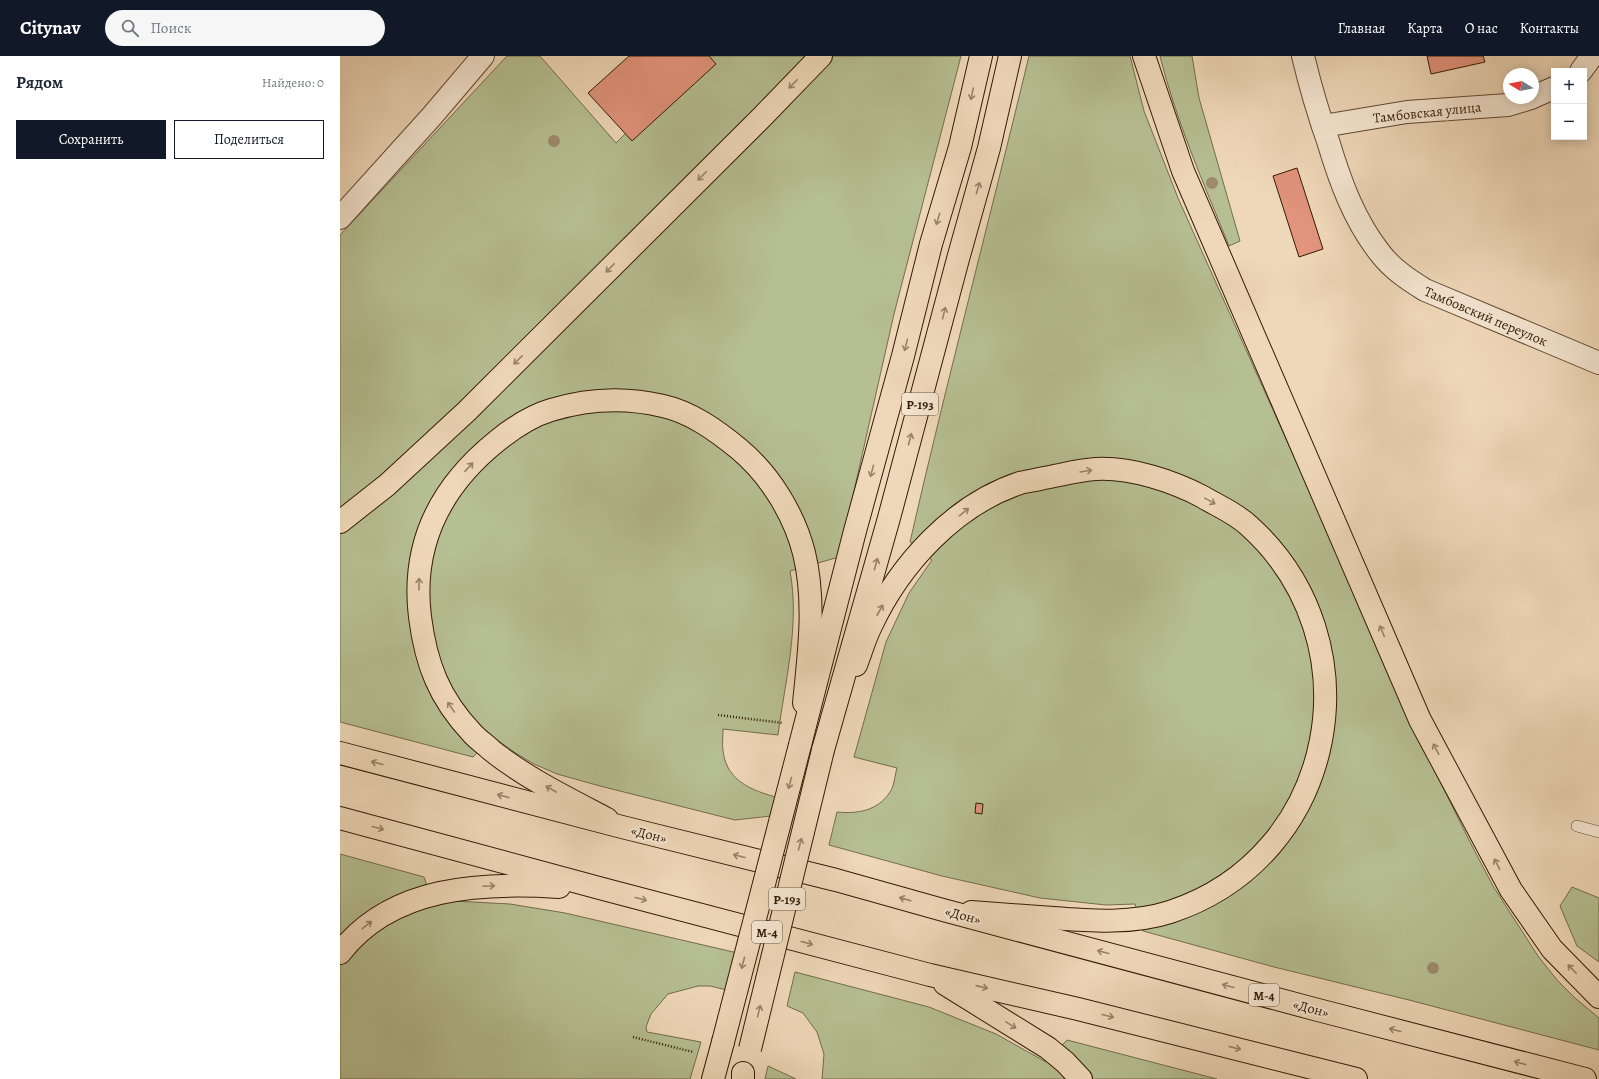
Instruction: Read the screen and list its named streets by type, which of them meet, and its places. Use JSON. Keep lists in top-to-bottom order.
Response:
{
  "streets": {
    "main road": ["Р-193", "«Дон»", "М-4"],
    "street": ["Тамбовская улица", "Тамбовский переулок"]
  },
  "crossings": [
    ["Тамбовская улица", "Тамбовский переулок"]
  ],
  "north": "left",
  "page": {
    "header": "Citynav",
    "search": "Поиск",
    "nav": [
      "Главная",
      "Карта",
      "О нас",
      "Контакты"
    ],
    "heading": ["Рядом", "Найдено: 0"],
    "map_buttons": ["+", "−"],
    "buttons": ["Сохранить", "Поделиться"]
  }
}
